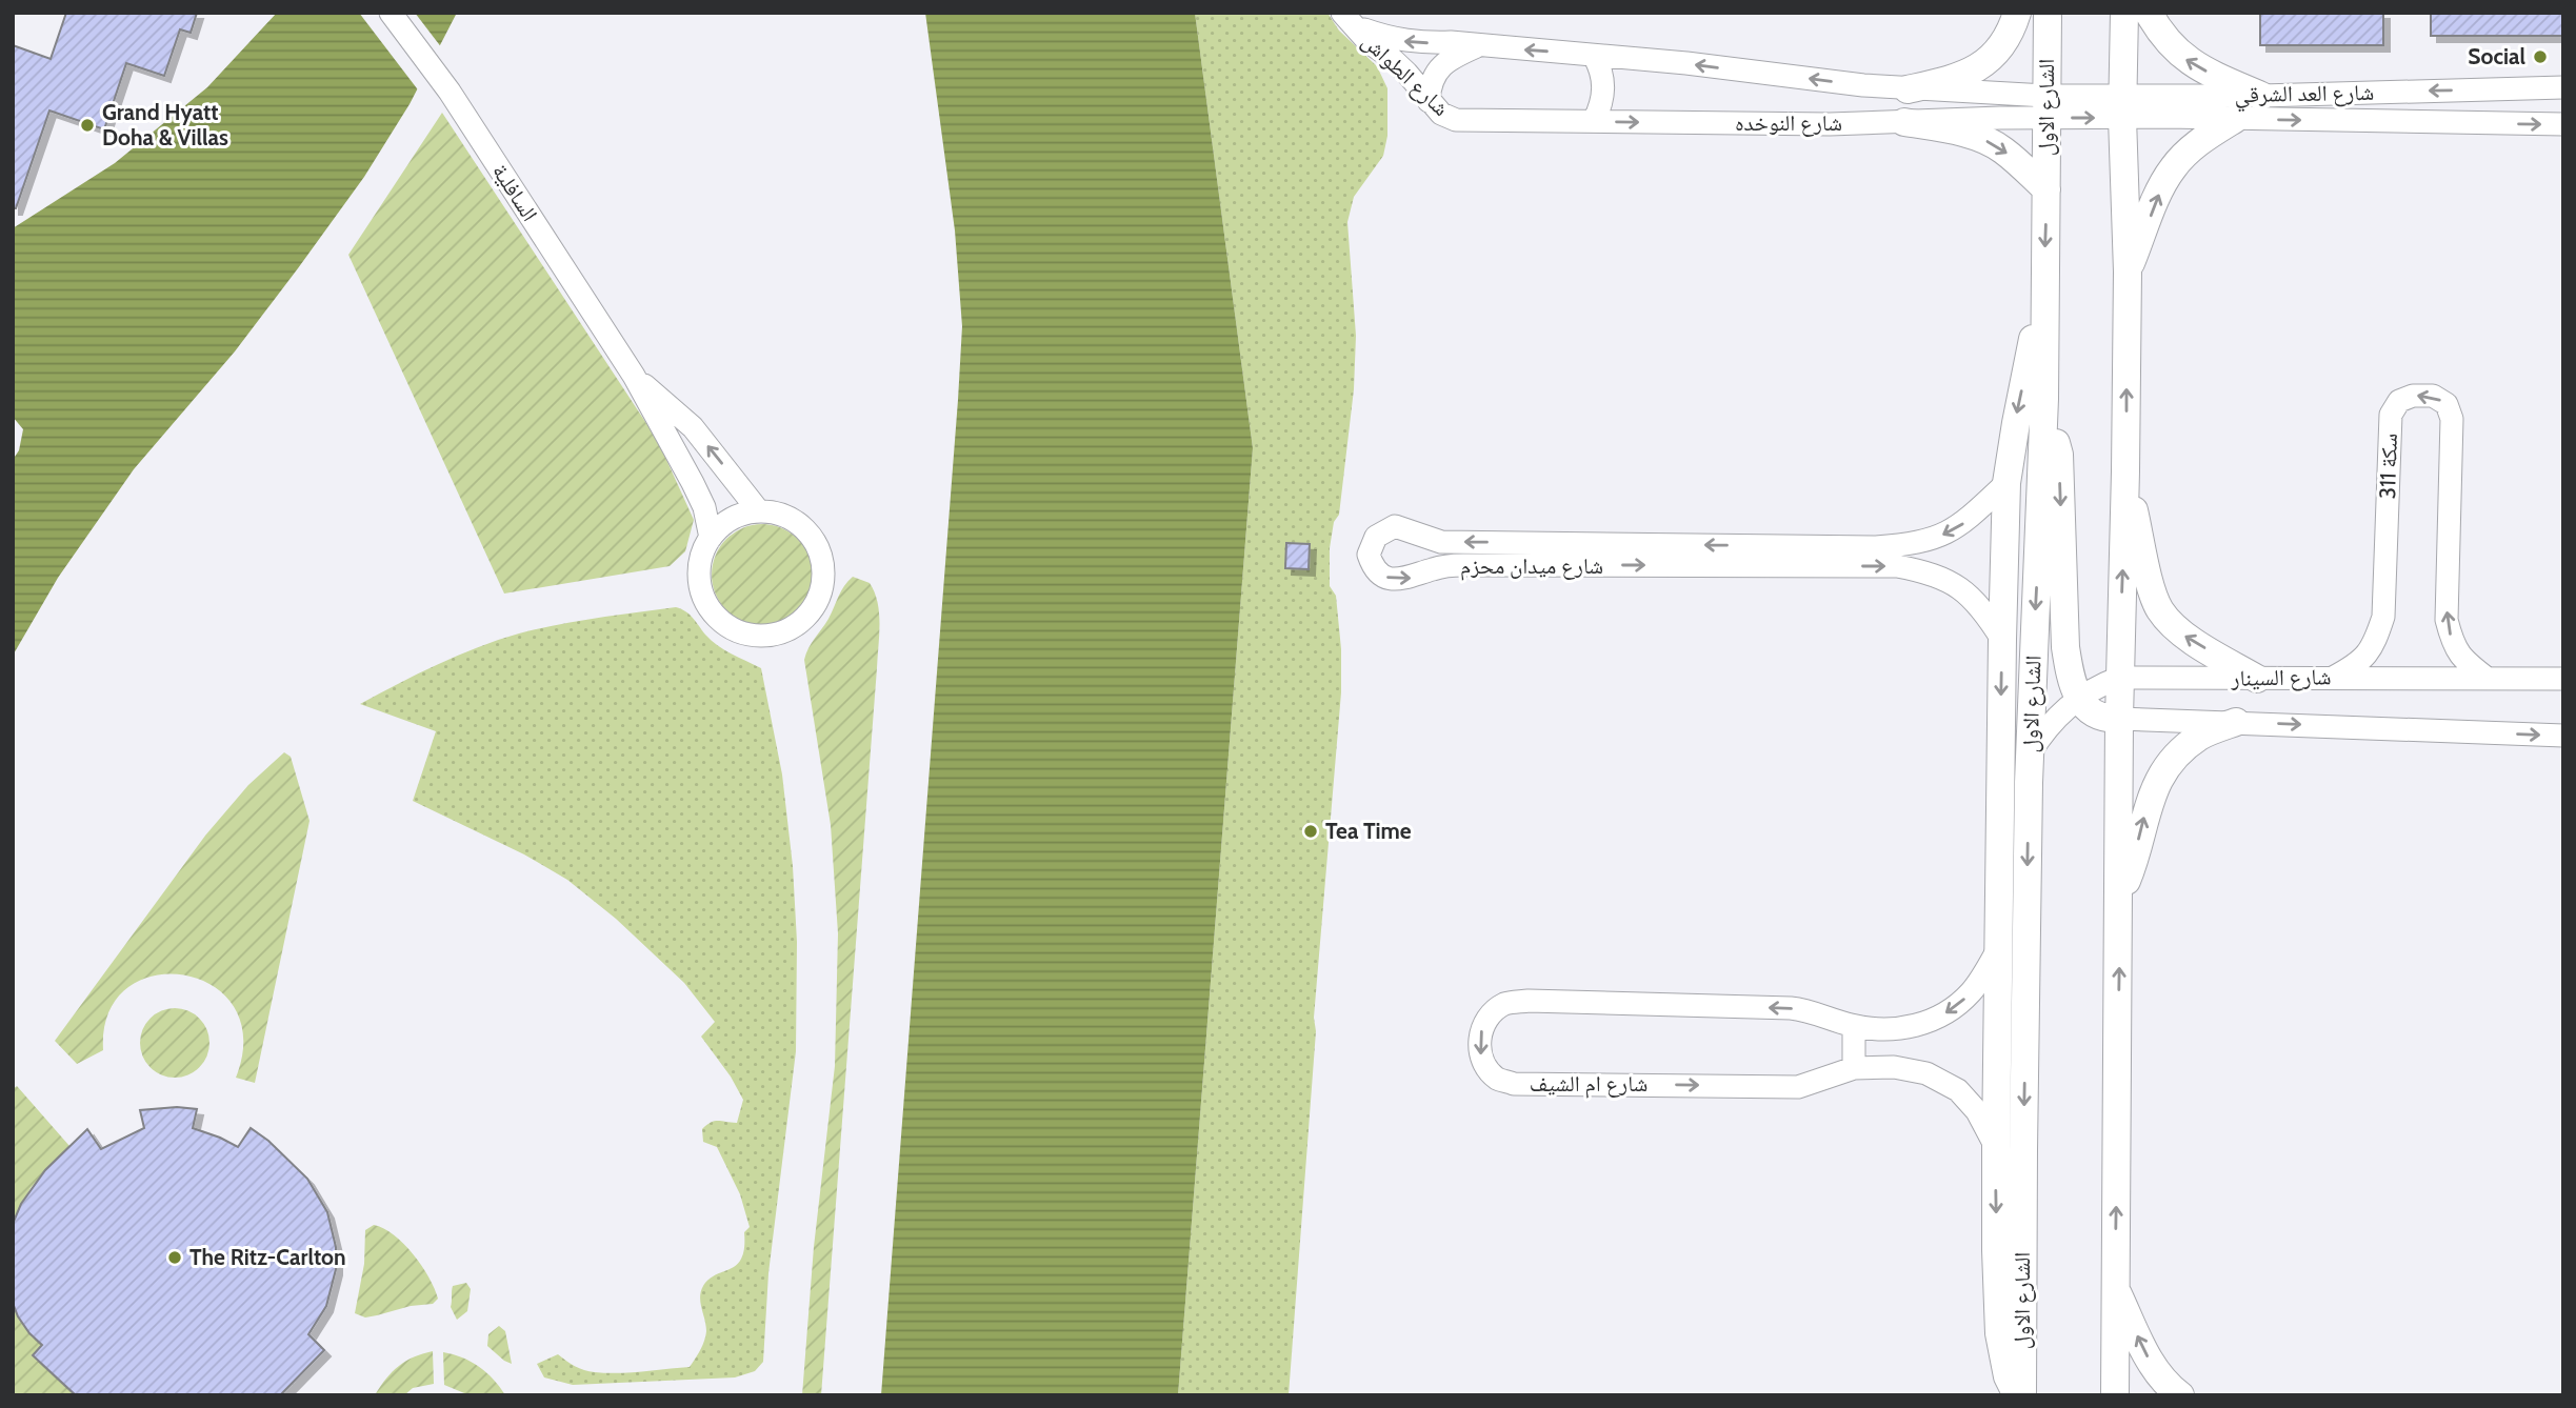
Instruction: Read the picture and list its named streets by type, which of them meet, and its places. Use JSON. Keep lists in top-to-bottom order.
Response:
{
  "streets": {
    "main road": ["الشارع الاول"],
    "street": [
      "شارع الطواش",
      "شارع العد الشرقي",
      "شارع النوخده",
      "السافلية",
      "سكة 311",
      "شارع ميدان محزم",
      "شارع السينار",
      "شارع ام الشيف"
    ]
  },
  "crossings": [
    ["شارع الطواش", "شارع النوخده"],
    ["شارع العد الشرقي", "الشارع الاول"],
    ["شارع العد الشرقي", "شارع النوخده"],
    ["الشارع الاول", "شارع النوخده"],
    ["الشارع الاول", "شارع السينار"],
    ["سكة 311", "شارع السينار"]
  ],
  "one_way": ["شارع الطواش"],
  "places": [
    "Social",
    "Grand Hyatt Doha & Villas",
    "Tea Time",
    "The Ritz-Carlton"
  ]
}
